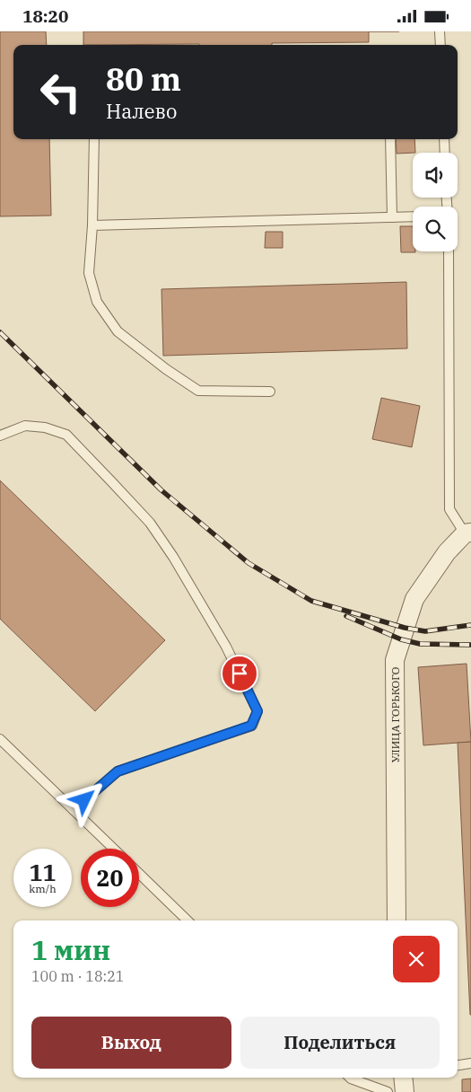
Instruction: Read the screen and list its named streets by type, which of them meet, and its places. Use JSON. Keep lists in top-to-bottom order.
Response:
{
  "streets": {
    "street": ["УЛИЦА ГОРЬКОГО"]
  },
  "page": {
    "status": "18:20",
    "turn": ["80 m", "Налево"],
    "speed": "11 km/h",
    "limit": "20",
    "heading": ["1 мин", "100 m · 18:21"],
    "buttons": ["Выход", "Поделиться"]
  }
}
